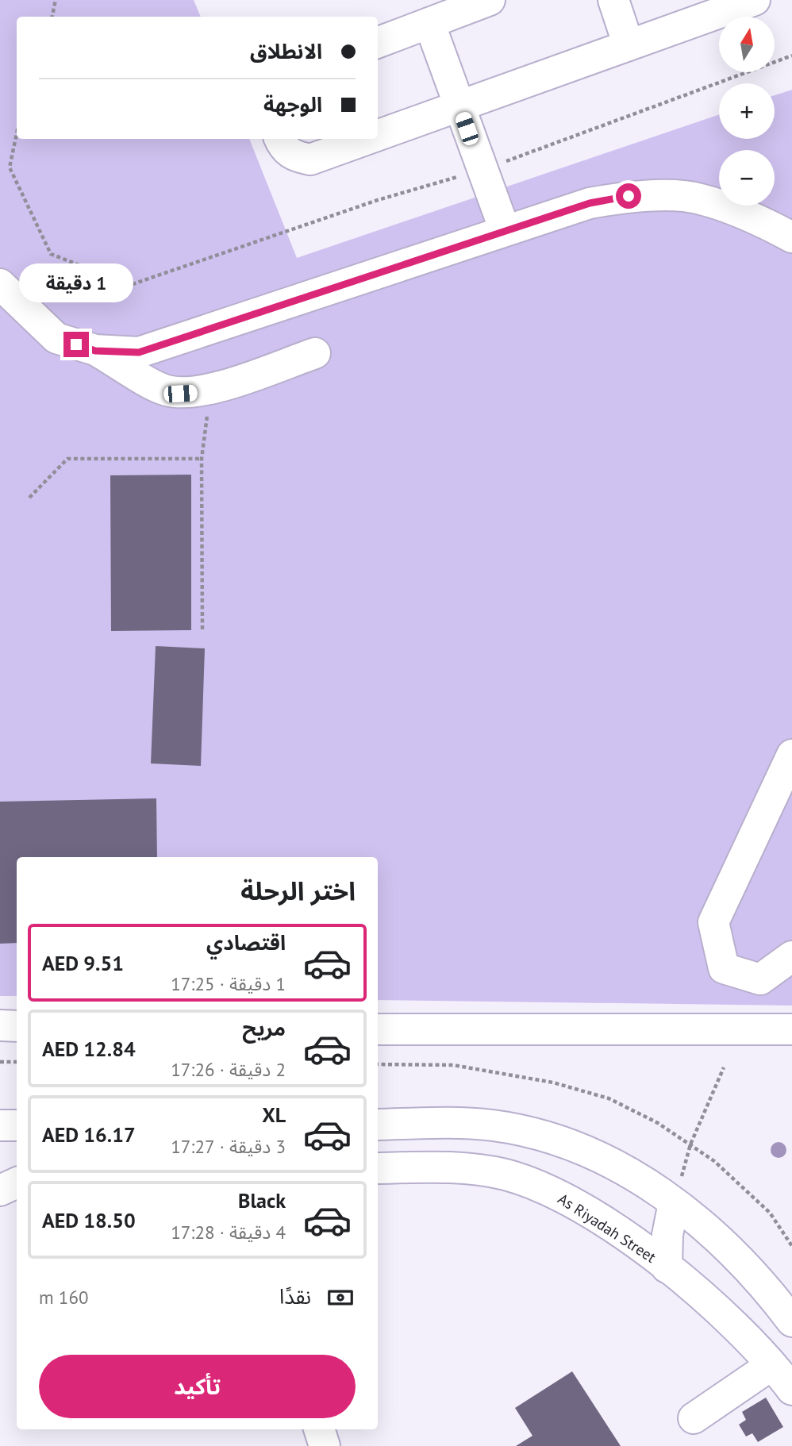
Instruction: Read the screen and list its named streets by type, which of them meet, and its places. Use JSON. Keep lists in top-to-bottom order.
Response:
{
  "streets": {
    "street": ["As Riyadah Street"]
  },
  "north": "top",
  "page": {
    "map_buttons": ["+", "−"],
    "banner": ["الانطلاق", "الوجهة"],
    "bubble": "1 دقيقة",
    "heading": "اختر الرحلة",
    "list": [
      {
        "name": "اقتصادي",
        "note": "1 دقيقة · 17:25",
        "value": "AED 9.51"
      },
      {
        "name": "مريح",
        "note": "2 دقيقة · 17:26",
        "value": "AED 12.84"
      },
      {
        "name": "XL",
        "note": "3 دقيقة · 17:27",
        "value": "AED 16.17"
      },
      {
        "name": "Black",
        "note": "4 دقيقة · 17:28",
        "value": "AED 18.50"
      }
    ],
    "pay": ["نقدًا", "160 m"],
    "buttons": "تأكيد"
  }
}
